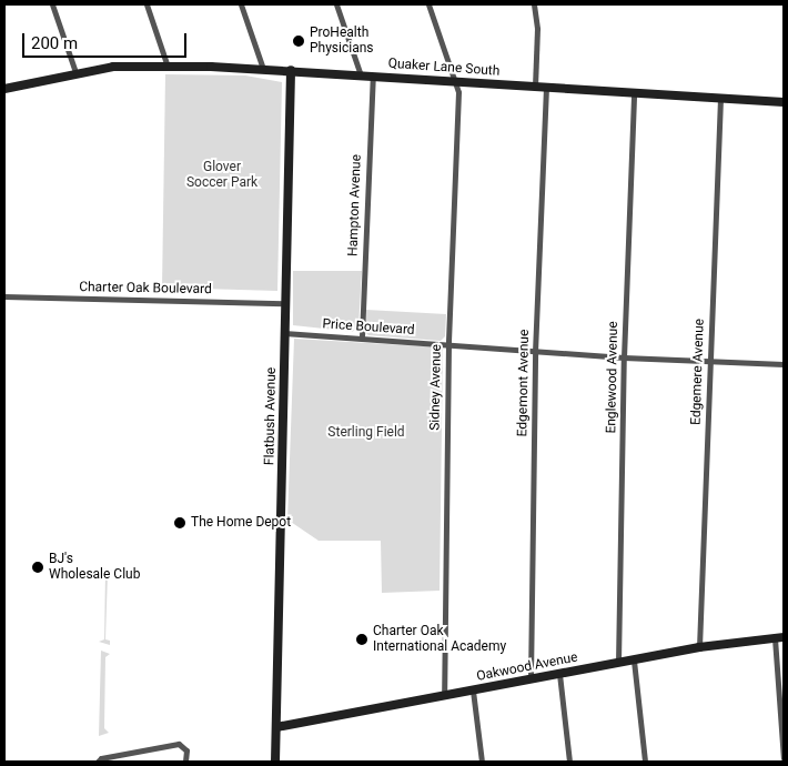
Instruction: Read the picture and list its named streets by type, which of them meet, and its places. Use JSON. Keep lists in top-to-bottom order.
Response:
{
  "streets": {
    "street": [
      "Quaker Lane South",
      "Hampton Avenue",
      "Charter Oak Boulevard",
      "Price Boulevard",
      "Edgemere Avenue",
      "Englewood Avenue",
      "Edgemont Avenue",
      "Sidney Avenue",
      "Flatbush Avenue",
      "Oakwood Avenue"
    ]
  },
  "crossings": [
    ["Quaker Lane South", "Hampton Avenue"],
    ["Quaker Lane South", "Edgemere Avenue"],
    ["Quaker Lane South", "Englewood Avenue"],
    ["Quaker Lane South", "Edgemont Avenue"],
    ["Quaker Lane South", "Sidney Avenue"],
    ["Quaker Lane South", "Flatbush Avenue"],
    ["Hampton Avenue", "Price Boulevard"],
    ["Charter Oak Boulevard", "Flatbush Avenue"],
    ["Price Boulevard", "Edgemere Avenue"],
    ["Price Boulevard", "Englewood Avenue"],
    ["Price Boulevard", "Edgemont Avenue"],
    ["Price Boulevard", "Sidney Avenue"],
    ["Price Boulevard", "Flatbush Avenue"],
    ["Edgemere Avenue", "Oakwood Avenue"],
    ["Englewood Avenue", "Oakwood Avenue"],
    ["Edgemont Avenue", "Oakwood Avenue"],
    ["Sidney Avenue", "Oakwood Avenue"],
    ["Flatbush Avenue", "Oakwood Avenue"]
  ],
  "parks": ["Glover Soccer Park", "Sterling Field"],
  "places": [
    "ProHealth Physicians",
    "The Home Depot",
    "BJ's Wholesale Club",
    "Charter Oak International Academy"
  ],
  "scale_bar": "200 m"
}
